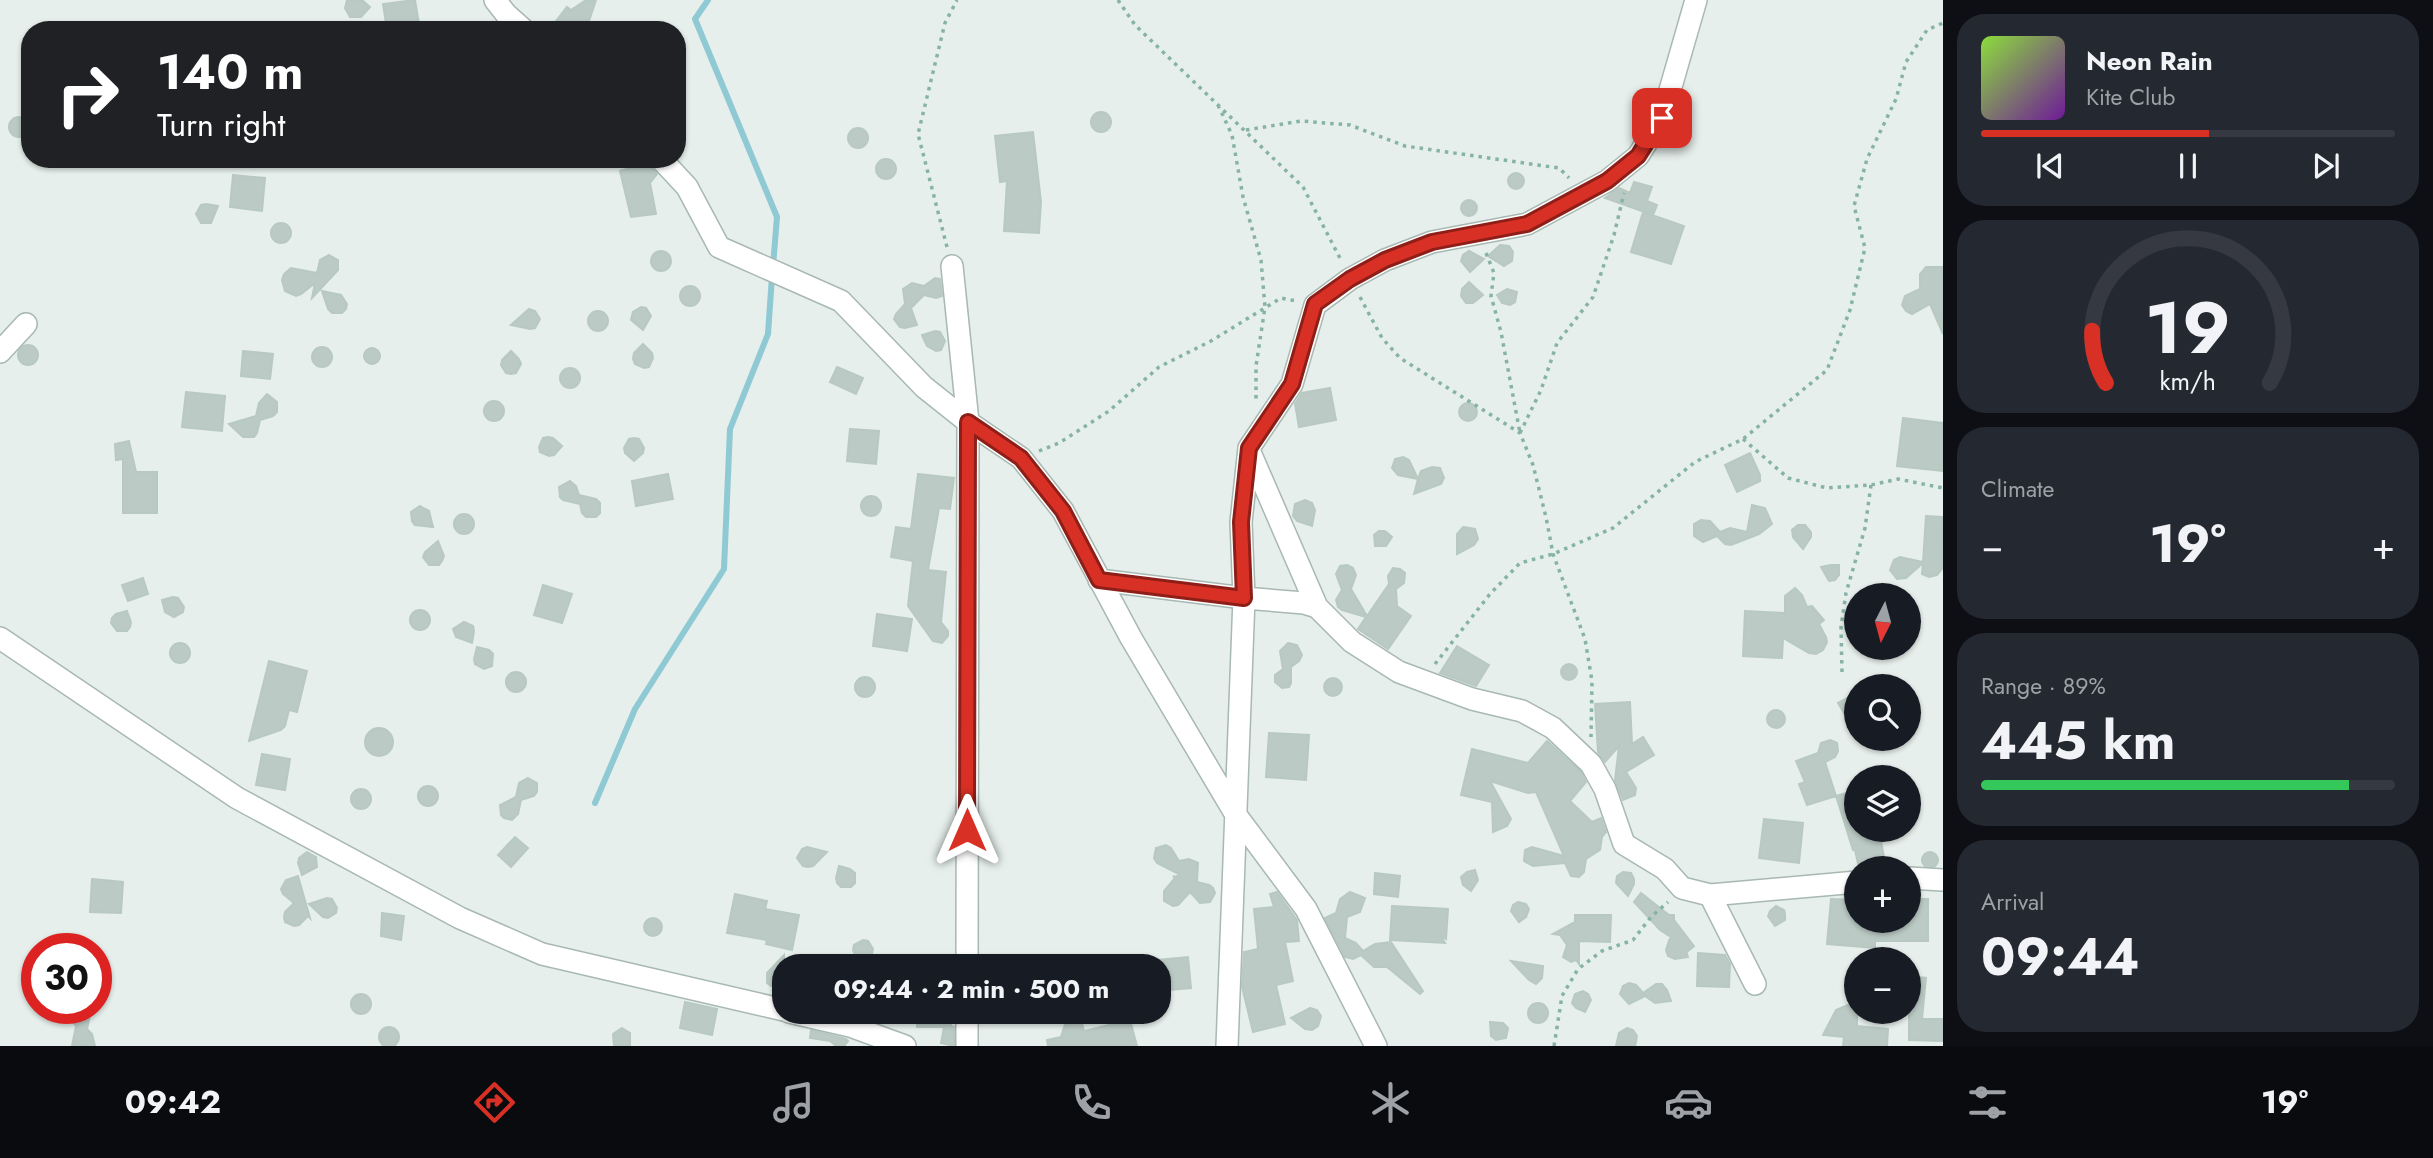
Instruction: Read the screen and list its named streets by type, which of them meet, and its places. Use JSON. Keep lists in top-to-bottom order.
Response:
{
  "north": "bottom",
  "page": {
    "turn": ["140 m", "Turn right"],
    "song": ["Neon Rain", "Kite Club"],
    "tile": [
      "Climate",
      ["Range · 89%", "445 km"],
      ["Arrival", "09:44"]
    ],
    "heat": ["−", "19°", "+"],
    "map_buttons": ["+", "−"],
    "limit": "30",
    "trip": "09:44 · 2 min · 500 m",
    "tabs": ["09:42", "19°"],
    "gauge": ["19", "km/h"]
  }
}
